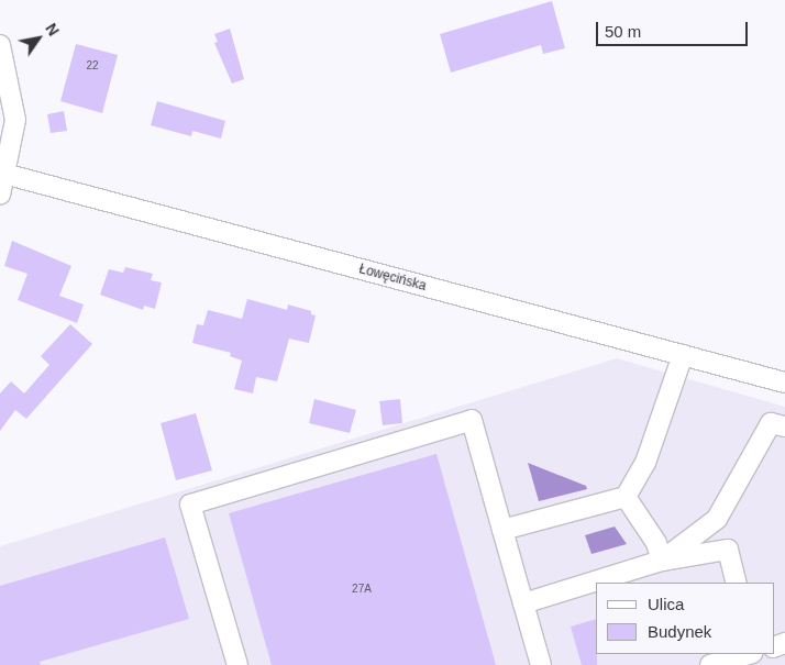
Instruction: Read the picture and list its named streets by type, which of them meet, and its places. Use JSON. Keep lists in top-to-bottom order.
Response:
{
  "streets": {
    "street": ["Łowęcińska"]
  },
  "house_numbers": ["22", "27A"],
  "legend": ["Ulica", "Budynek"],
  "scale_bar": "50 m",
  "north": "top right"
}
